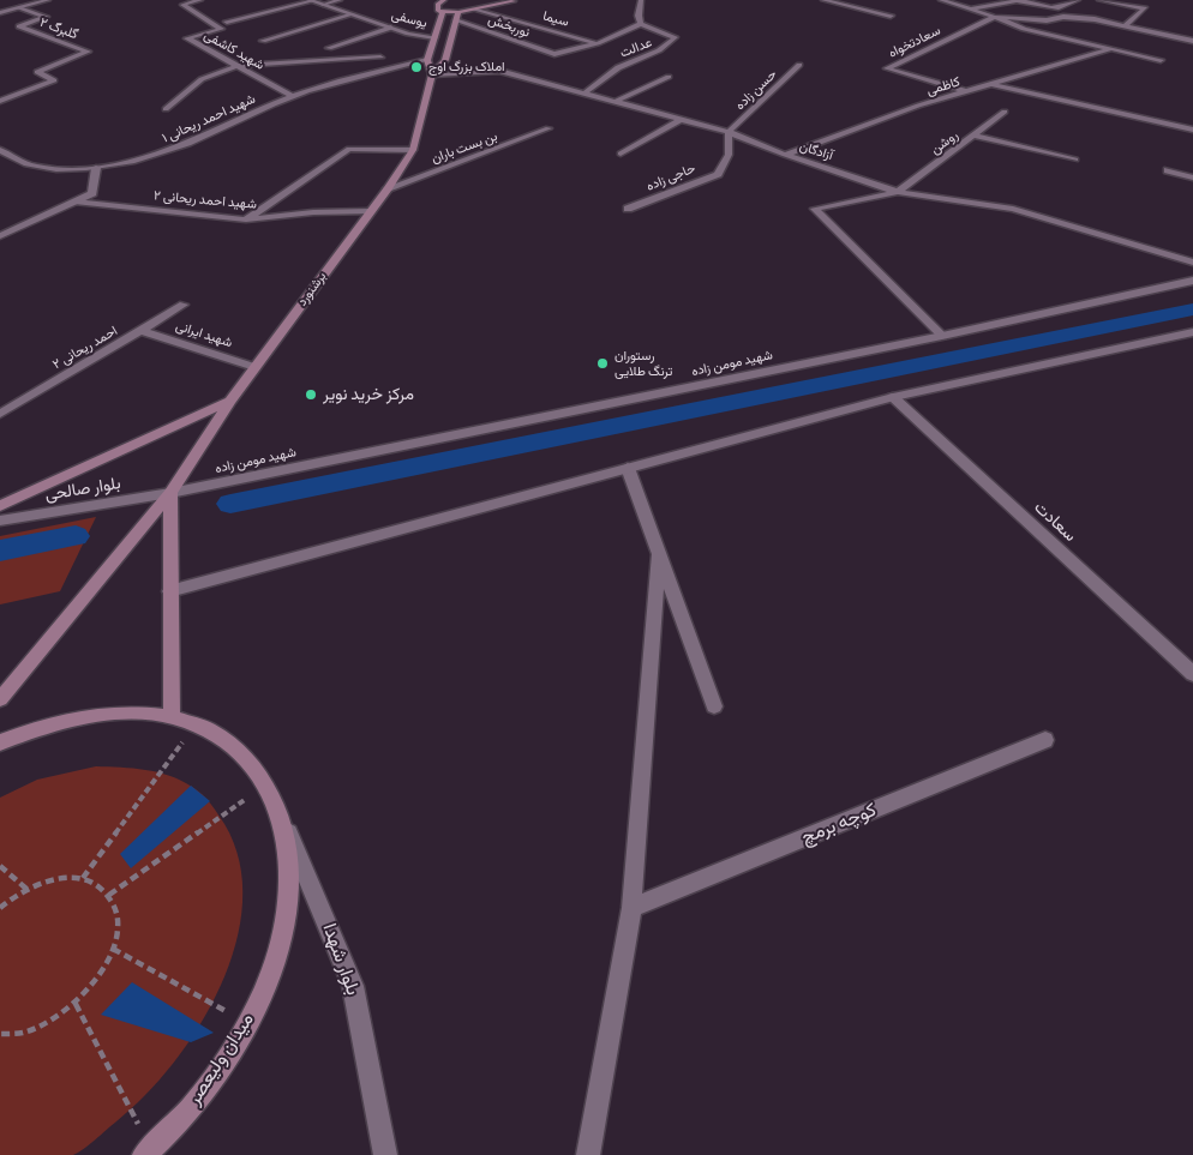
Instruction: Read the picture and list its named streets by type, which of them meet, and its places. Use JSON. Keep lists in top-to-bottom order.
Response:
{
  "streets": {
    "main road": ["برشنورد", "میدان ولیعصر"],
    "street": [
      "یوسفی",
      "سیما",
      "نوربخش",
      "گلبرگ ۲",
      "سعادتخواه",
      "عدالت",
      "شهید کاشفی",
      "کاظمی",
      "حسن زاده",
      "شهید احمد ریحانی ۱",
      "روشن",
      "بن بست باران",
      "آزادگان",
      "حاجی زاده",
      "شهید احمد ریحانی ۲",
      "شهید ایرانی",
      "احمد ریحانی ۲",
      "شهید مومن زاده",
      "بلوار صالحی",
      "سعادت",
      "کوچه برمچ",
      "بلوار شهدا"
    ]
  },
  "crossings": [
    ["سیما", "نوربخش"],
    ["سیما", "عدالت"],
    ["سعادتخواه", "کاظمی"],
    ["عدالت", "آزادگان"],
    ["شهید کاشفی", "شهید احمد ریحانی ۱"],
    ["کاظمی", "آزادگان"],
    ["حسن زاده", "آزادگان"],
    ["حسن زاده", "حاجی زاده"],
    ["روشن", "آزادگان"],
    ["بن بست باران", "برشنورد"],
    ["آزادگان", "حاجی زاده"],
    ["آزادگان", "برشنورد"],
    ["شهید احمد ریحانی ۲", "برشنورد"],
    ["برشنورد", "شهید ایرانی"],
    ["برشنورد", "شهید مومن زاده"],
    ["برشنورد", "بلوار صالحی"],
    ["شهید ایرانی", "احمد ریحانی ۲"],
    ["شهید مومن زاده", "بلوار صالحی"],
    ["بلوار شهدا", "میدان ولیعصر"]
  ],
  "places": ["املاک بزرگ اوج", "رستوران ترنگ طلایی", "مرکز خرید نویر"]
}
